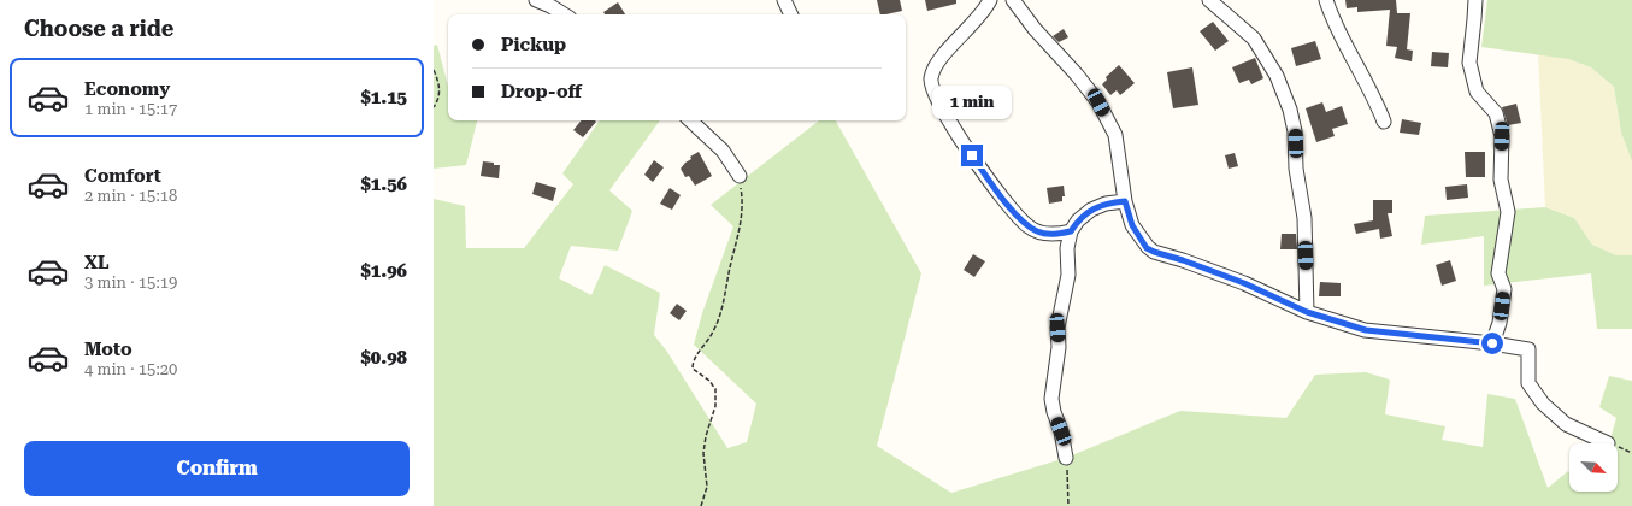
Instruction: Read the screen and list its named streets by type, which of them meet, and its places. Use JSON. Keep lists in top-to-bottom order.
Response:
{
  "north": "bottom right",
  "page": {
    "heading": "Choose a ride",
    "banner": ["Pickup", "Drop-off"],
    "list": [
      {
        "name": "Economy",
        "note": "1 min · 15:17",
        "value": "$1.15"
      },
      {
        "name": "Comfort",
        "note": "2 min · 15:18",
        "value": "$1.56"
      },
      {
        "name": "XL",
        "note": "3 min · 15:19",
        "value": "$1.96"
      },
      {
        "name": "Moto",
        "note": "4 min · 15:20",
        "value": "$0.98"
      }
    ],
    "bubble": "1 min",
    "buttons": "Confirm"
  }
}
